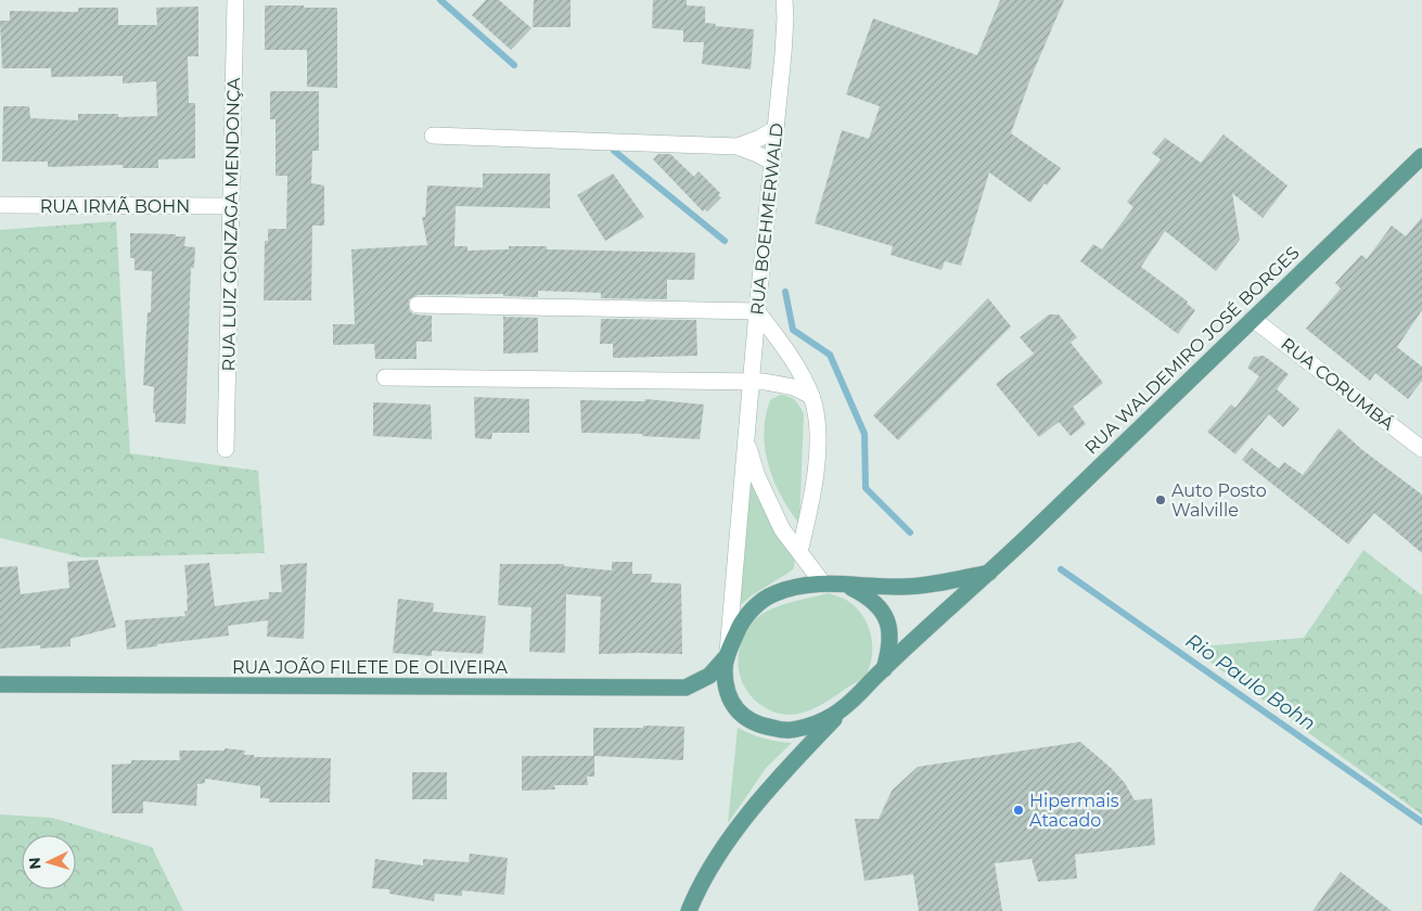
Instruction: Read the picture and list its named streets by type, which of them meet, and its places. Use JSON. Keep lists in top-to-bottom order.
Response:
{
  "streets": {
    "main road": ["RUA WALDEMIRO JOSÉ BORGES", "RUA JOÃO FILETE DE OLIVEIRA"],
    "street": [
      "RUA IRMÃ BOHN",
      "RUA BOEHMERWALD",
      "RUA LUIZ GONZAGA MENDONÇA",
      "RUA CORUMBÁ"
    ]
  },
  "crossings": [
    ["RUA IRMÃ BOHN", "RUA LUIZ GONZAGA MENDONÇA"],
    ["RUA BOEHMERWALD", "RUA WALDEMIRO JOSÉ BORGES"],
    ["RUA BOEHMERWALD", "RUA JOÃO FILETE DE OLIVEIRA"],
    ["RUA WALDEMIRO JOSÉ BORGES", "RUA CORUMBÁ"],
    ["RUA WALDEMIRO JOSÉ BORGES", "RUA JOÃO FILETE DE OLIVEIRA"]
  ],
  "water": ["Rio Paulo Bohn"],
  "places": ["Auto Posto Walville", "Hipermais Atacado"],
  "north": "left"
}
